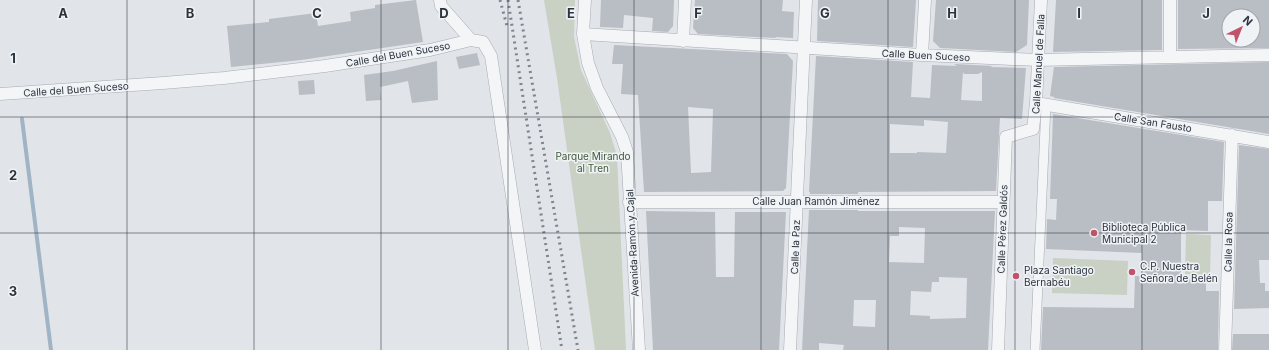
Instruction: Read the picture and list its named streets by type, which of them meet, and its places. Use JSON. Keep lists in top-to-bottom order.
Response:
{
  "streets": {
    "street": [
      "Calle del Buen Suceso",
      "Calle Buen Suceso",
      "Calle Manuel de Falla",
      "Calle San Fausto",
      "Calle Juan Ramón Jiménez",
      "Calle Pérez Galdós",
      "Calle la Rosa",
      "Avenida Ramón y Cajal",
      "Calle la Paz"
    ]
  },
  "crossings": [
    ["Calle Buen Suceso", "Calle Manuel de Falla"],
    ["Calle Buen Suceso", "Avenida Ramón y Cajal"],
    ["Calle Buen Suceso", "Calle la Paz"],
    ["Calle Manuel de Falla", "Calle San Fausto"],
    ["Calle Manuel de Falla", "Calle Pérez Galdós"],
    ["Calle San Fausto", "Calle la Rosa"],
    ["Calle Juan Ramón Jiménez", "Calle Pérez Galdós"],
    ["Calle Juan Ramón Jiménez", "Avenida Ramón y Cajal"],
    ["Calle Juan Ramón Jiménez", "Calle la Paz"]
  ],
  "parks": ["Parque Mirando al Tren"],
  "places": ["Biblioteca Pública Municipal 2", "C.P. Nuestra Señora de Belén", "Plaza Santiago Bernabéu"],
  "north": "top right",
  "grid": {
    "columns": [
      "A",
      "B",
      "C",
      "D",
      "E",
      "F",
      "G",
      "H",
      "I",
      "J"
    ],
    "rows": ["1", "2", "3"]
  }
}
